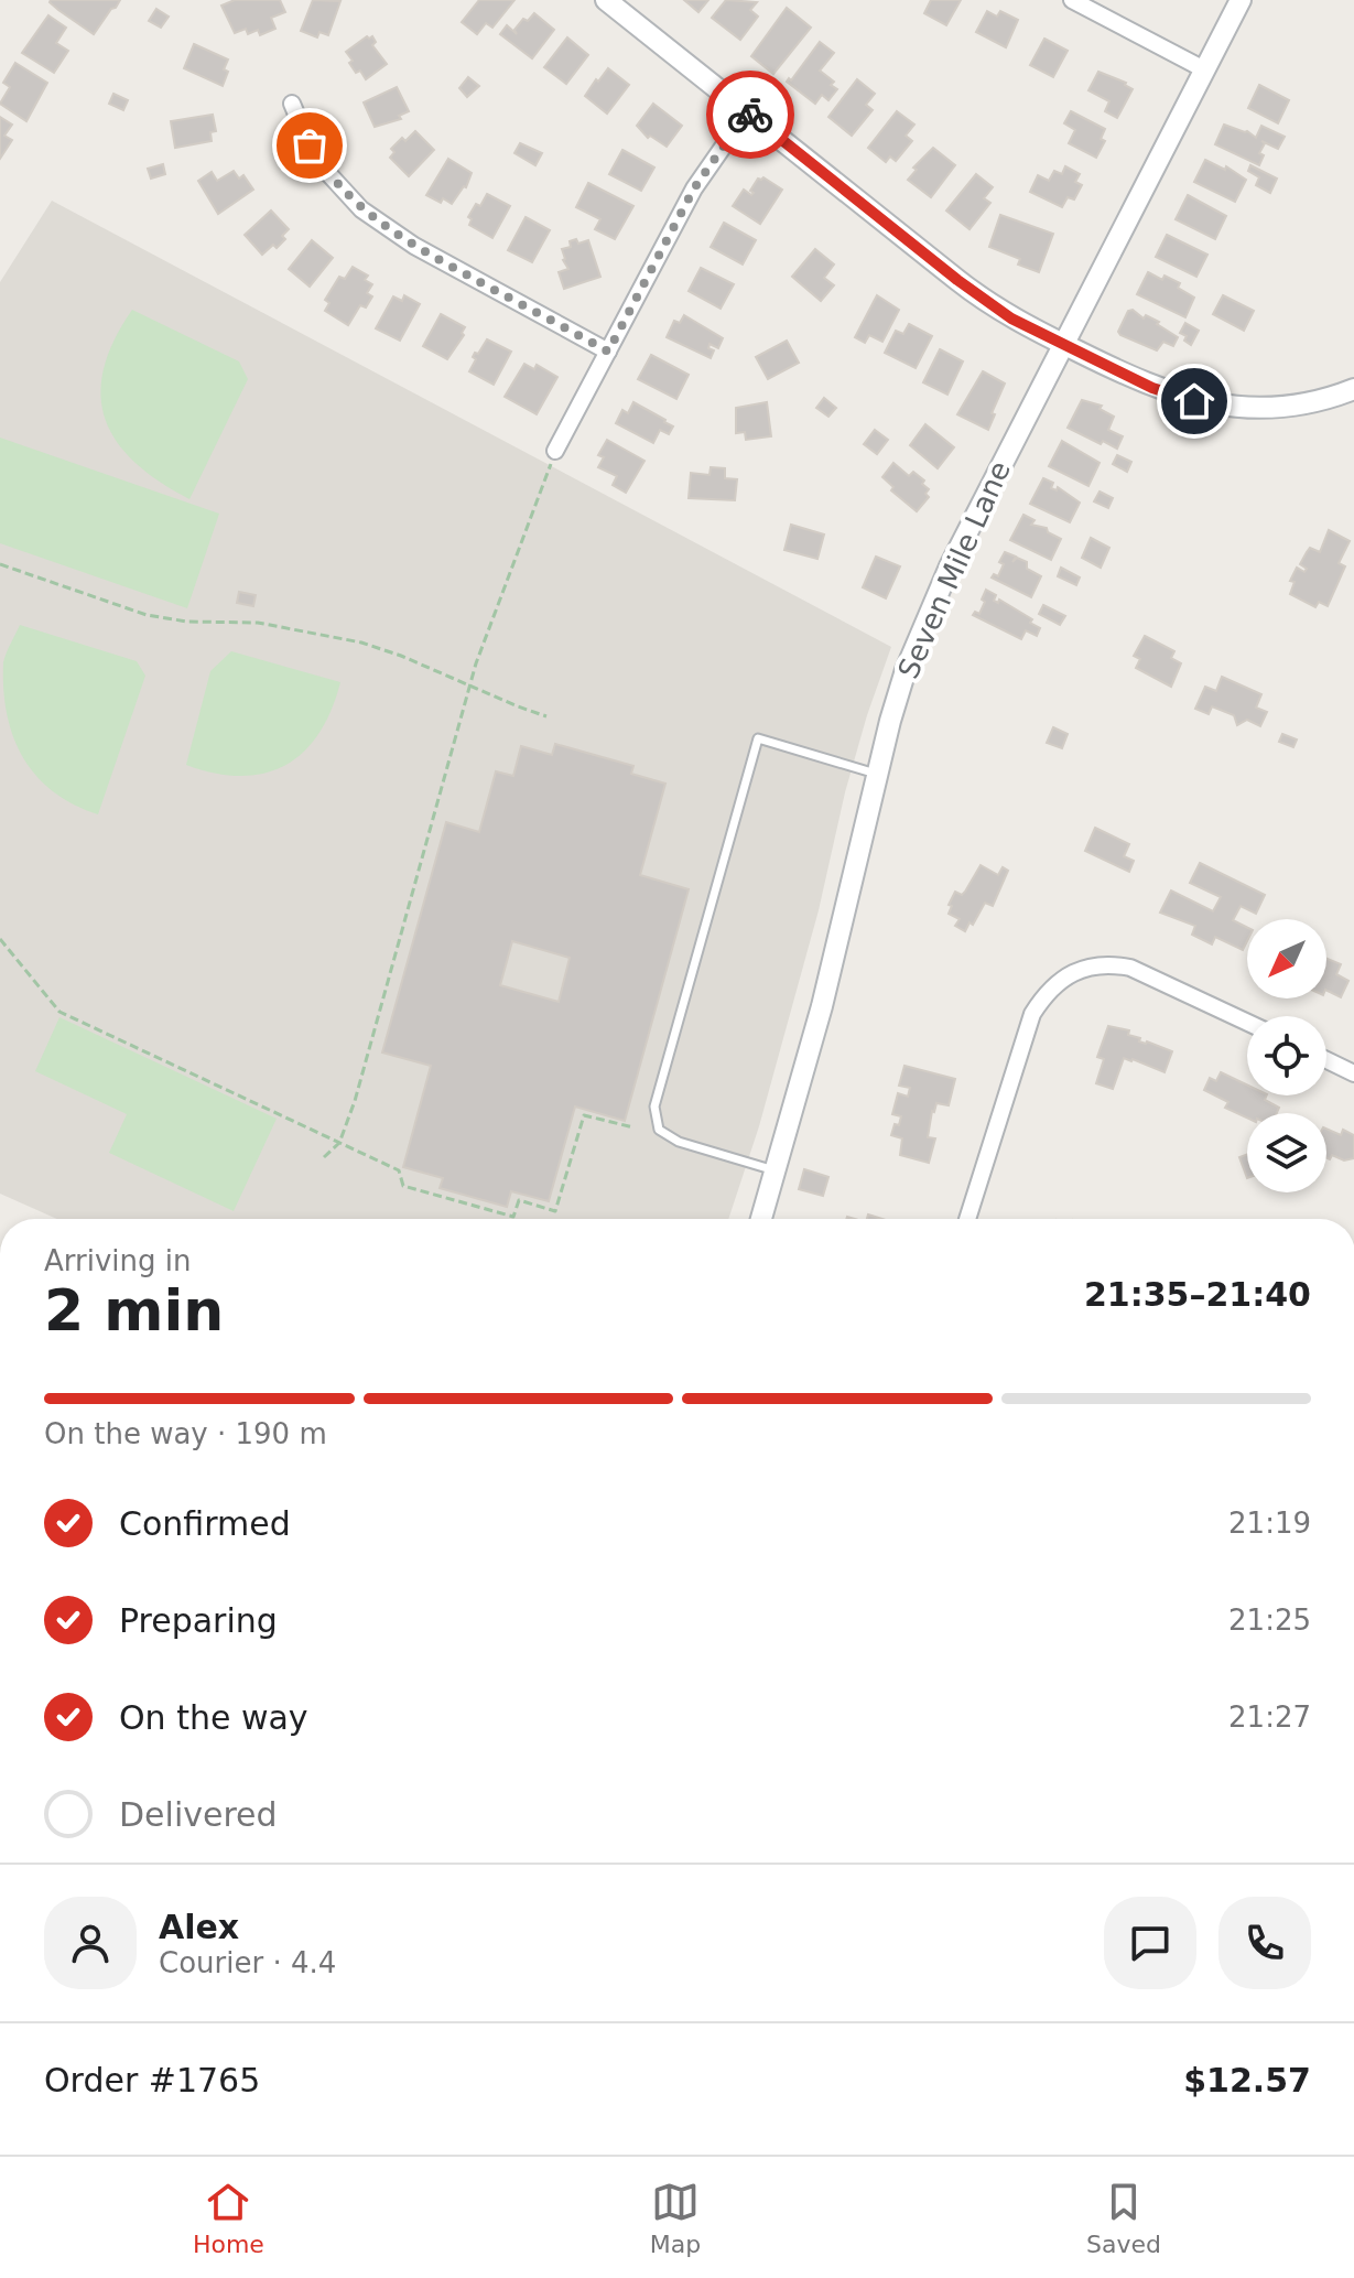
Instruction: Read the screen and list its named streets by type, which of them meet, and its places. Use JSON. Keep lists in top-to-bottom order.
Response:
{
  "streets": {
    "street": ["Seven Mile Lane"]
  },
  "north": "bottom left",
  "page": {
    "heading": ["2 min", "Arriving in", "21:35–21:40"],
    "panel": [
      "Alex",
      "Courier · 4.4",
      "Order #1765",
      "$12.57"
    ],
    "bar": "On the way · 190 m",
    "list": [
      ["Confirmed", "21:19"],
      ["Preparing", "21:25"],
      ["On the way", "21:27"],
      "Delivered"
    ],
    "tabs": ["Home", "Map", "Saved"]
  }
}
